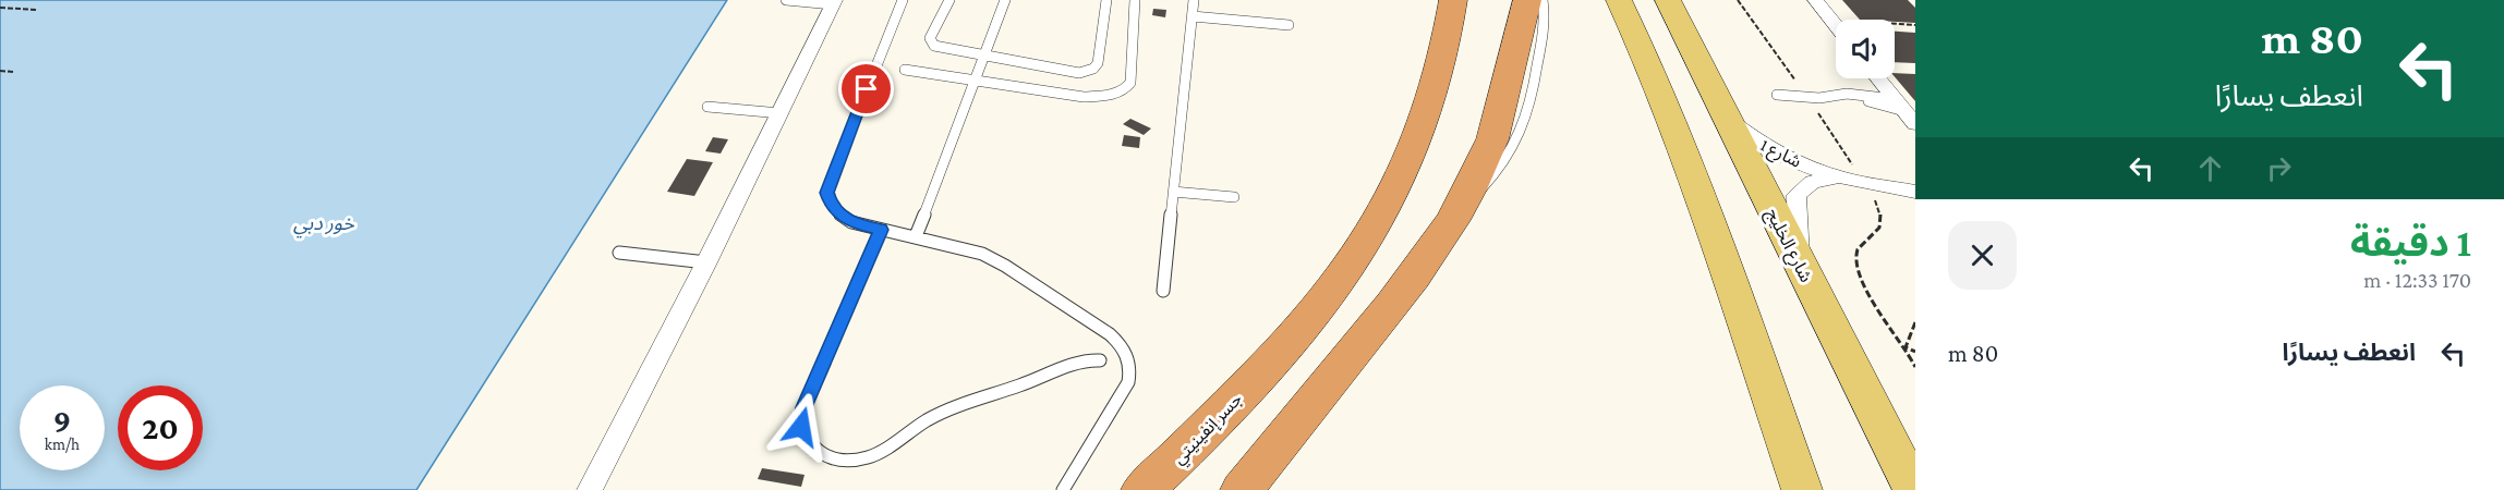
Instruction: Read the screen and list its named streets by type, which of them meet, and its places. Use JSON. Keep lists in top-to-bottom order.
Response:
{
  "streets": {
    "highway": ["جسر إنفينيتي"],
    "main road": ["شارع الخليج"],
    "street": ["شارع 1"]
  },
  "crossings": [
    ["شارع 1", "شارع الخليج"]
  ],
  "water": ["خور دبي"],
  "page": {
    "turn": ["80 m", "انعطف يسارًا"],
    "heading": ["1 دقيقة", "170 m · 12:33"],
    "list": [
      {
        "name": "انعطف يسارًا",
        "value": "80 m"
      }
    ],
    "speed": "9 km/h",
    "limit": "20"
  }
}
